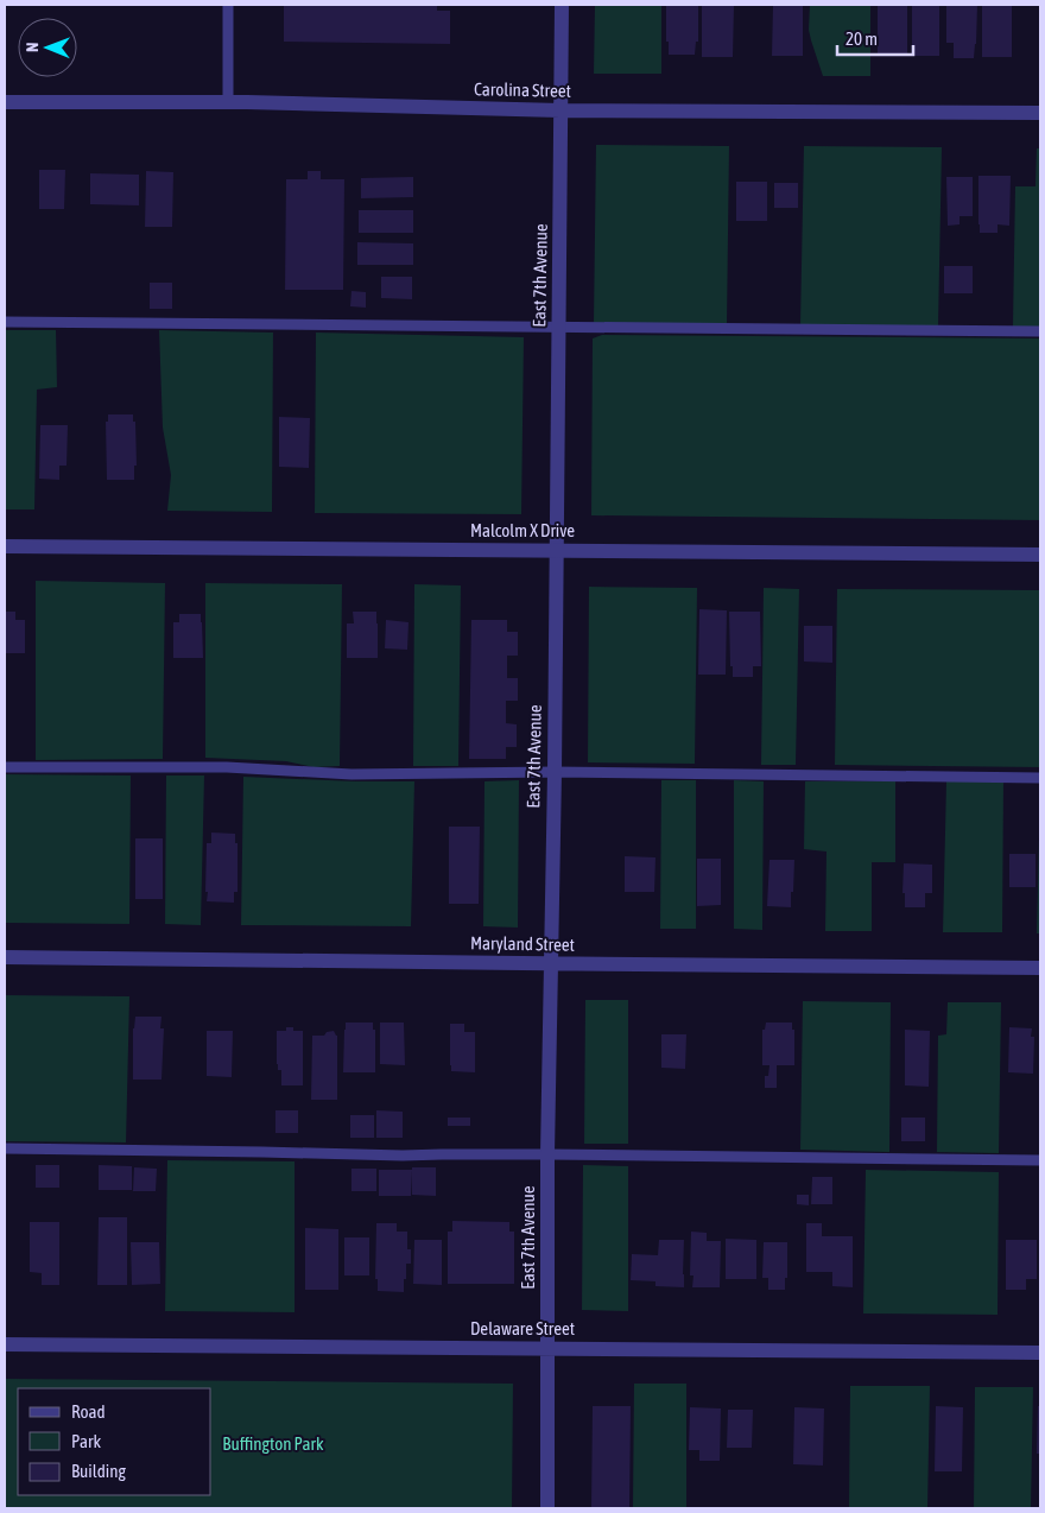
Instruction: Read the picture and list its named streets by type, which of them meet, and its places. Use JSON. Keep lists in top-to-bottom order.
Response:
{
  "streets": {
    "street": [
      "Carolina Street",
      "East 7th Avenue",
      "Malcolm X Drive",
      "Maryland Street",
      "Delaware Street"
    ]
  },
  "crossings": [
    ["Carolina Street", "East 7th Avenue"],
    ["East 7th Avenue", "Malcolm X Drive"],
    ["East 7th Avenue", "Maryland Street"],
    ["East 7th Avenue", "Delaware Street"]
  ],
  "parks": ["Buffington Park"],
  "legend": ["Road", "Park", "Building"],
  "scale_bar": "20 m",
  "north": "left"
}
